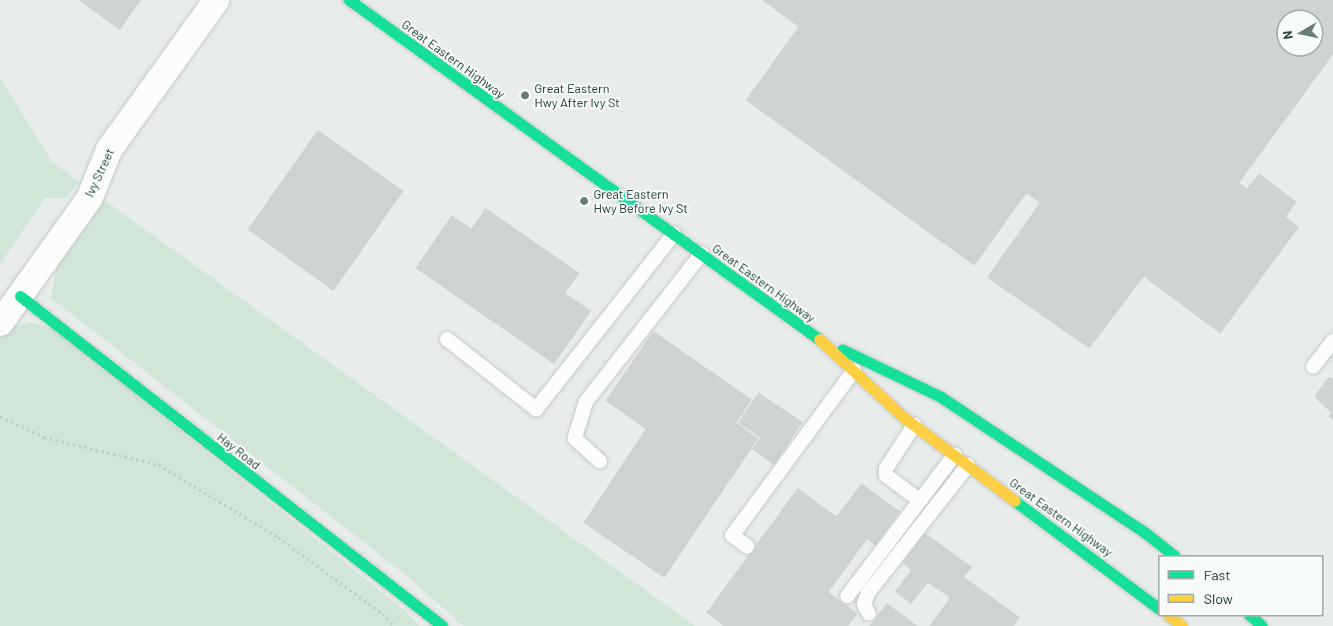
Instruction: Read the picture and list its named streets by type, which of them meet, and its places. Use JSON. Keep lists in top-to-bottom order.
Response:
{
  "streets": {
    "main road": ["Great Eastern Highway", "Hay Road"],
    "street": ["Ivy Street"]
  },
  "crossings": [
    ["Ivy Street", "Hay Road"]
  ],
  "places": ["Great Eastern Hwy After Ivy St", "Great Eastern Hwy Before Ivy St"],
  "legend": ["Fast", "Slow"],
  "north": "left"
}
